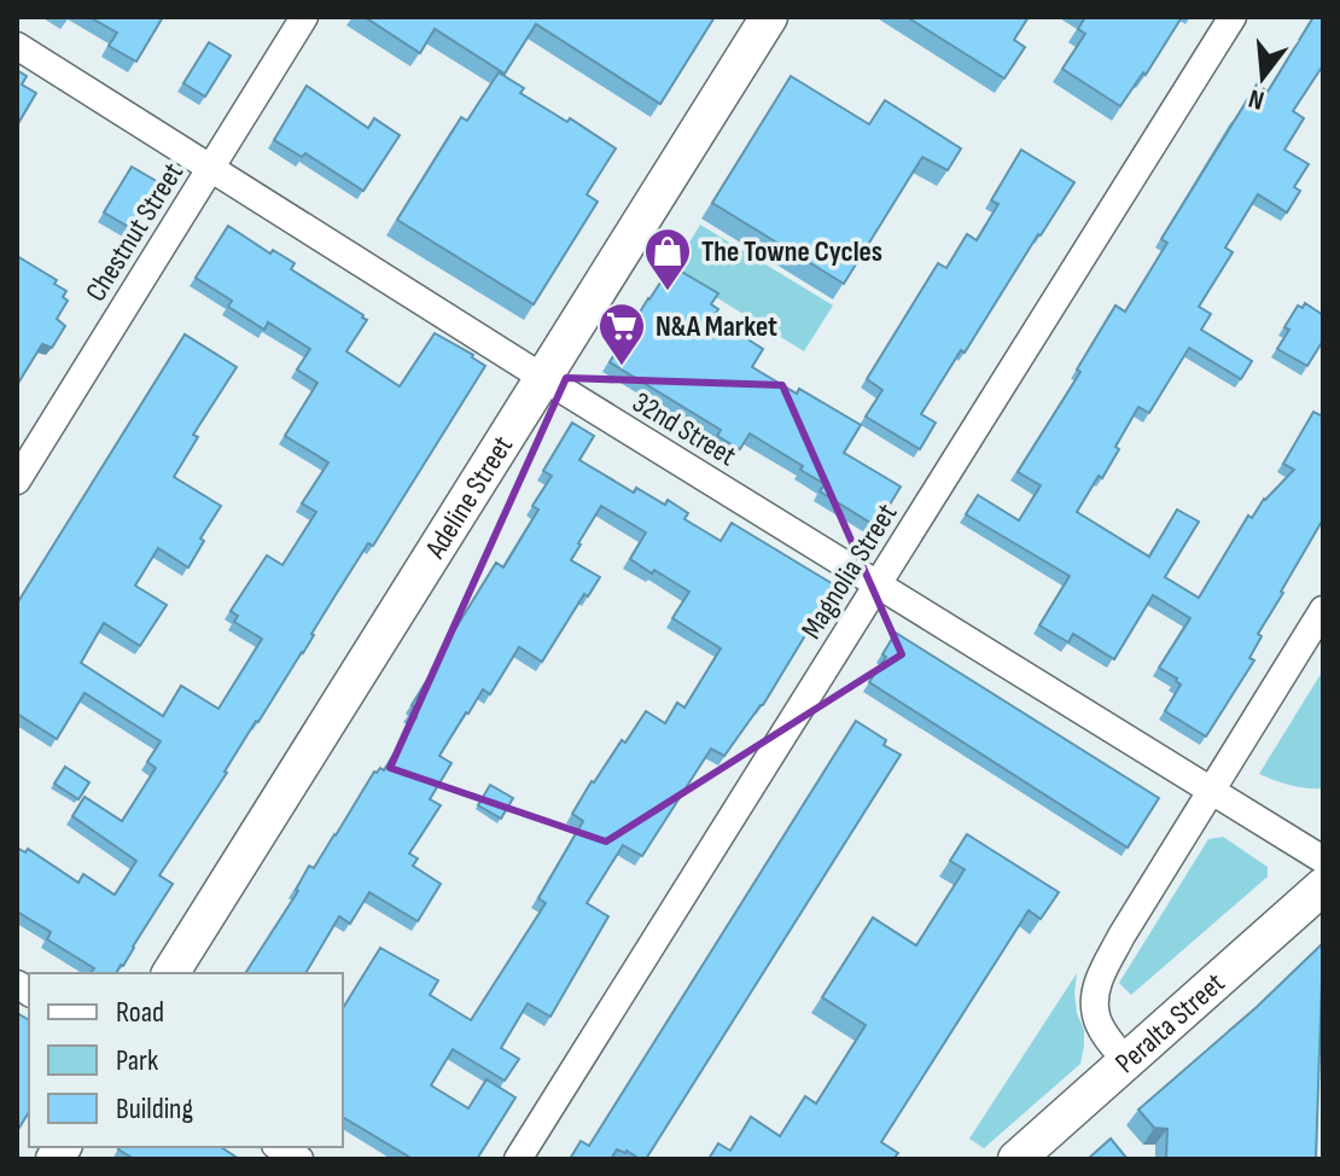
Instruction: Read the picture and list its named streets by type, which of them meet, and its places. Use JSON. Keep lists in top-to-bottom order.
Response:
{
  "streets": {
    "main road": ["Adeline Street", "Peralta Street"],
    "street": ["Chestnut Street", "32nd Street", "Magnolia Street"]
  },
  "crossings": [
    ["Chestnut Street", "32nd Street"],
    ["32nd Street", "Adeline Street"],
    ["32nd Street", "Magnolia Street"]
  ],
  "places": {
    "shop": ["The Towne Cycles"],
    "supermarket": ["N&A Market"]
  },
  "legend": ["Road", "Park", "Building"],
  "north": "bottom"
}
